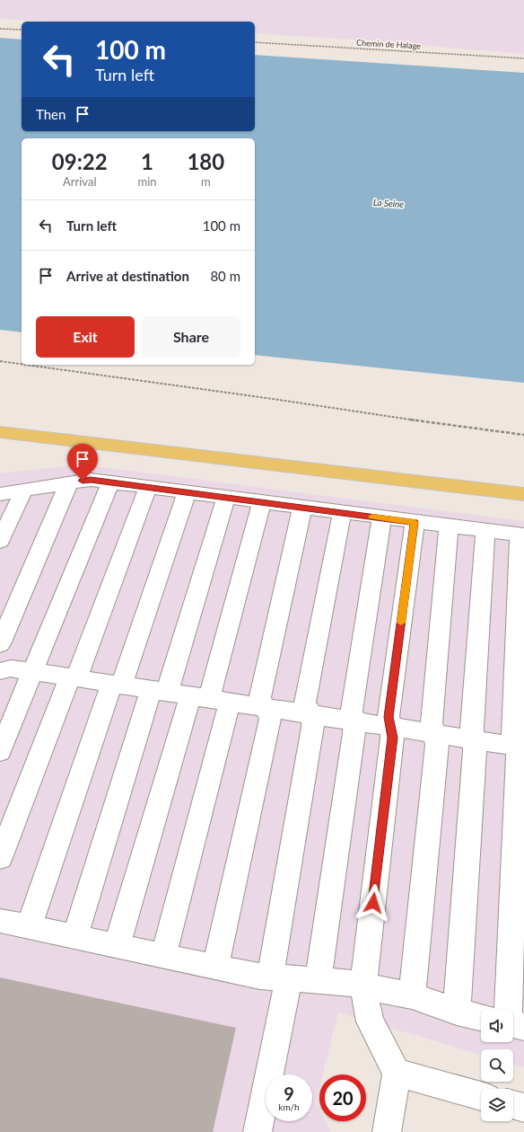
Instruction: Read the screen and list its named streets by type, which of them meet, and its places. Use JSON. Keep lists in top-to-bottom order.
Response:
{
  "streets": {
    "path": ["Chemin de Halage"]
  },
  "water": ["La Seine"],
  "page": {
    "turn": ["100 m", "Turn left"],
    "then": "Then",
    "eta": [
      "09:22",
      "Arrival",
      "1",
      "min",
      "180",
      "m"
    ],
    "list": [
      {
        "name": "Turn left",
        "value": "100 m"
      },
      {
        "name": "Arrive at destination",
        "value": "80 m"
      }
    ],
    "buttons": ["Exit", "Share"],
    "speed": "9 km/h",
    "limit": "20"
  }
}
